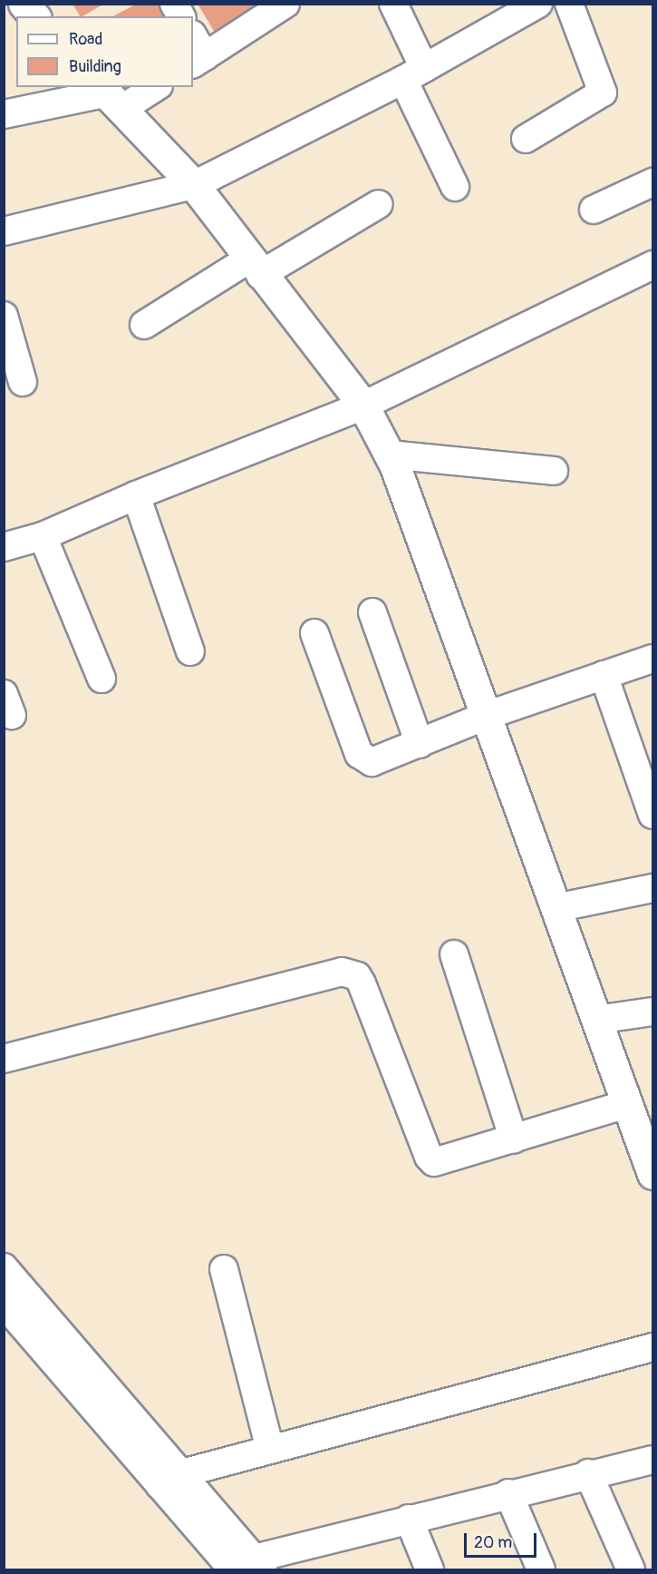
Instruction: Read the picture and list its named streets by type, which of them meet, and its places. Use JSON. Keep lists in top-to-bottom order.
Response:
{
  "legend": ["Road", "Building"],
  "scale_bar": "20 m"
}
